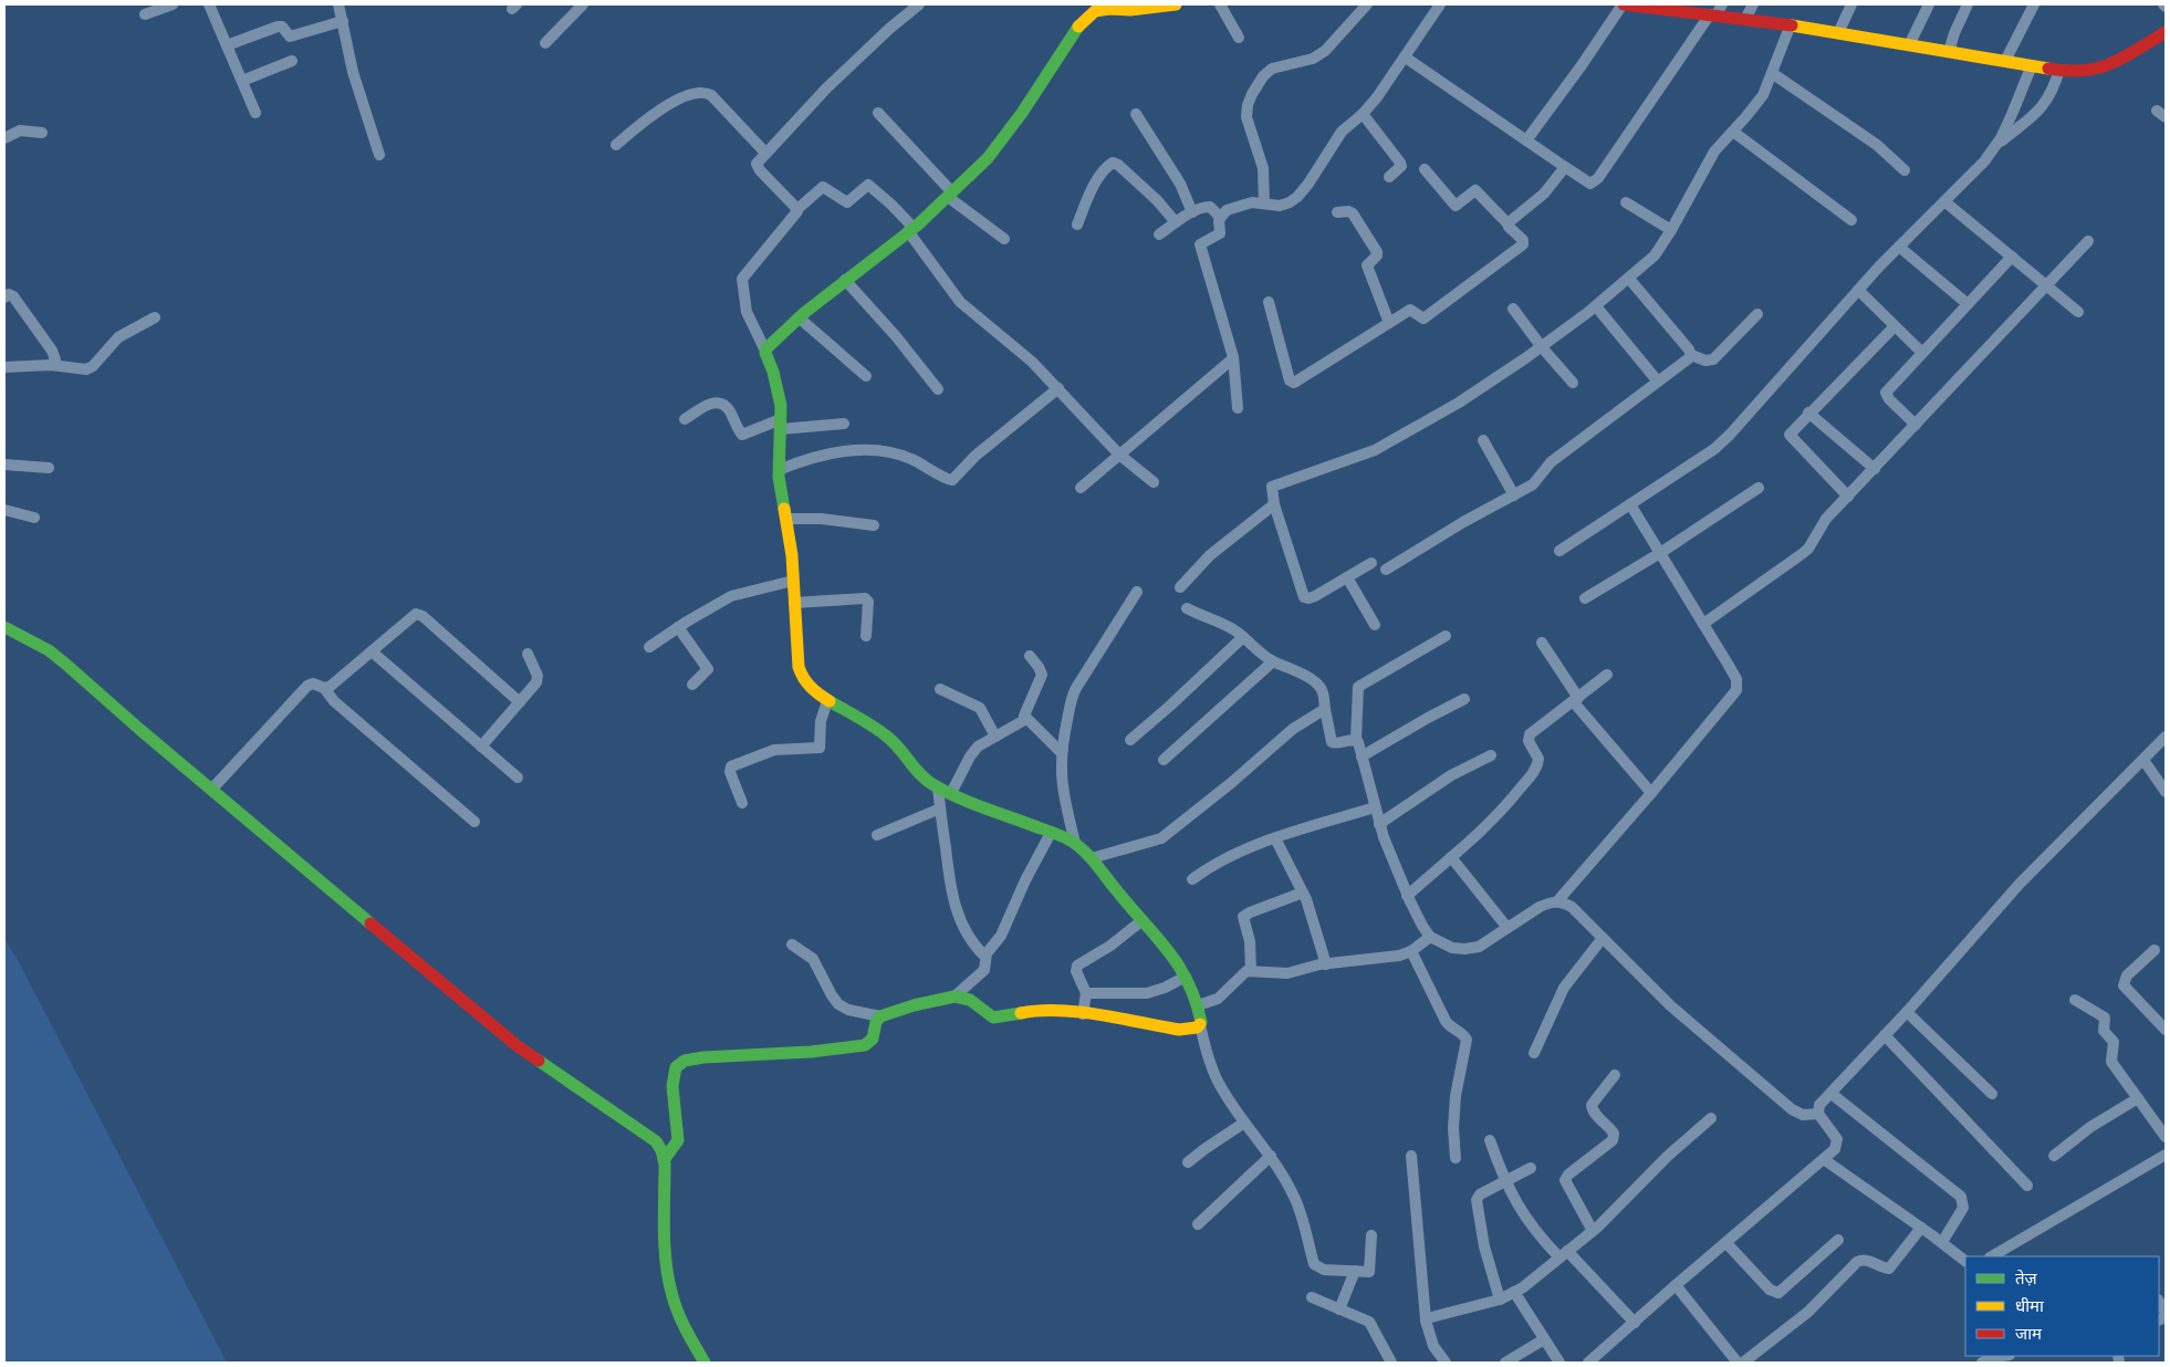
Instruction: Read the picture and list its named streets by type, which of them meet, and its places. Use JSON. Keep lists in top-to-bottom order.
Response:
{
  "legend": ["तेज़", "धीमा", "जाम"]
}
